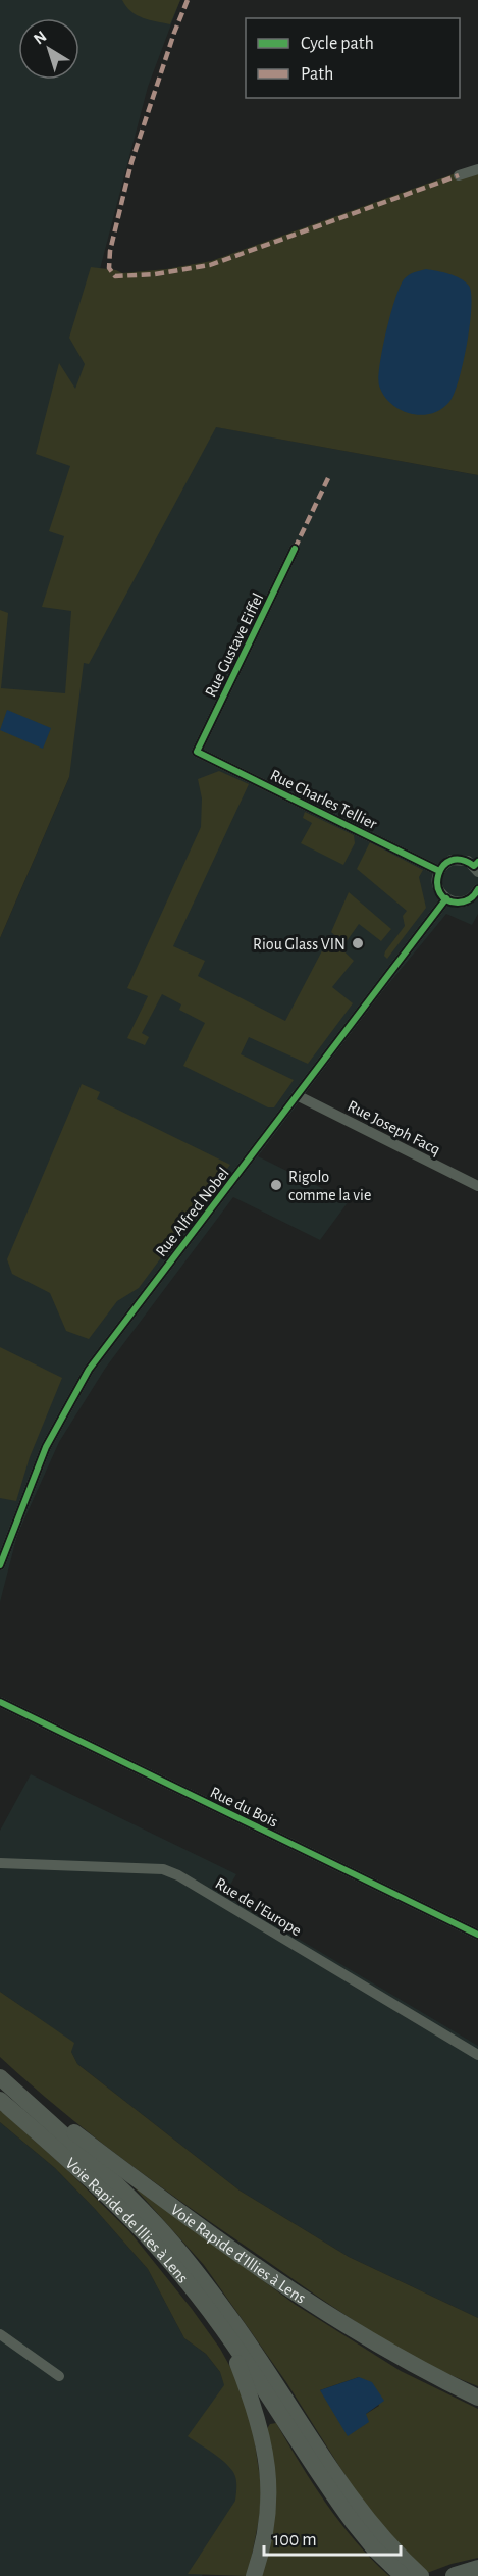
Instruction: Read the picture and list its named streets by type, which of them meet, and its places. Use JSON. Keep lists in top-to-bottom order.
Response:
{
  "streets": {
    "highway": ["Voie Rapide de Illies à Lens", "Voie Rapide d’Illies à Lens"],
    "street": [
      "Rue Gustave Eiffel",
      "Rue Charles Tellier",
      "Rue Joseph Facq",
      "Rue Alfred Nobel",
      "Rue du Bois",
      "Rue de l'Europe"
    ]
  },
  "crossings": [
    ["Rue Gustave Eiffel", "Rue Charles Tellier"],
    ["Rue Joseph Facq", "Rue Alfred Nobel"],
    ["Voie Rapide de Illies à Lens", "Voie Rapide d’Illies à Lens"]
  ],
  "places": ["Riou Glass VIN", "Rigolo comme la vie"],
  "legend": ["Cycle path", "Path"],
  "scale_bar": "100 m",
  "north": "top left"
}
